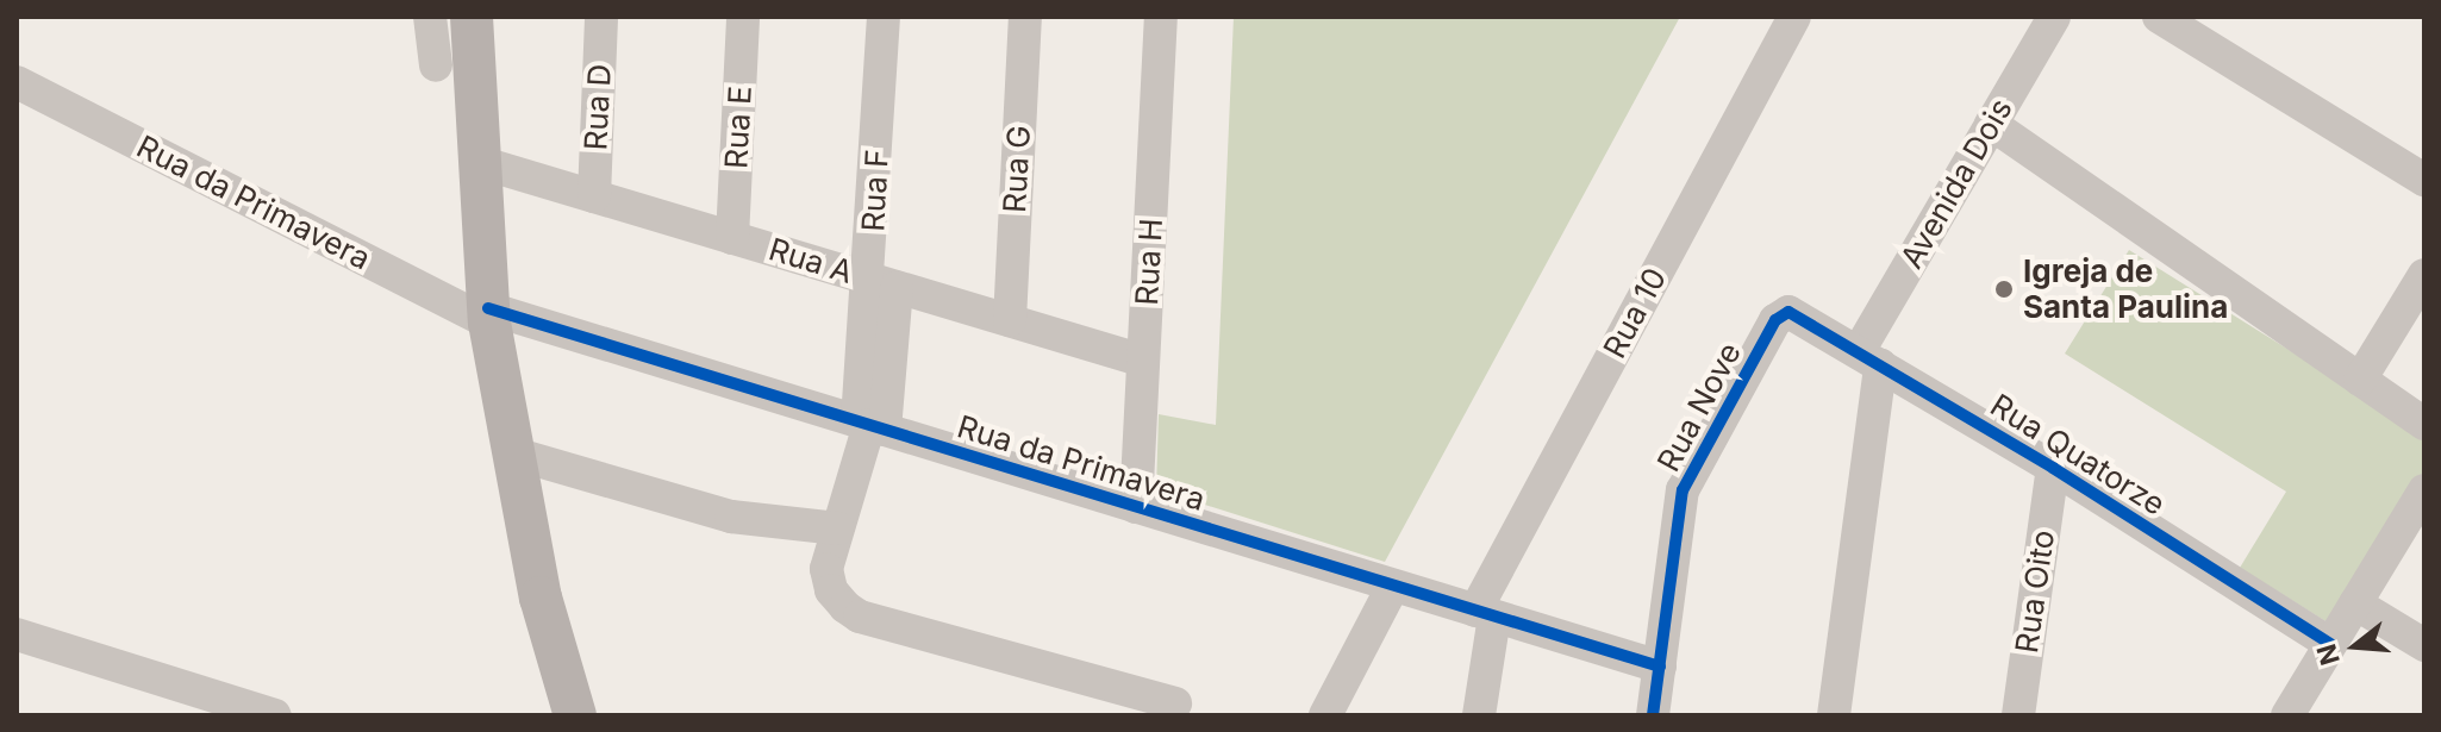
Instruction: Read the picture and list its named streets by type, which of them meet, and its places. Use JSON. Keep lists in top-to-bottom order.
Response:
{
  "streets": {
    "street": [
      "Rua D",
      "Rua E",
      "Rua G",
      "Avenida Dois",
      "Rua F",
      "Rua da Primavera",
      "Rua A",
      "Rua H",
      "Rua 10",
      "Rua Nove",
      "Rua Quatorze",
      "Rua Oito"
    ]
  },
  "crossings": [
    ["Rua D", "Rua A"],
    ["Rua E", "Rua A"],
    ["Rua G", "Rua A"],
    ["Avenida Dois", "Rua Quatorze"],
    ["Rua F", "Rua da Primavera"],
    ["Rua F", "Rua A"],
    ["Rua da Primavera", "Rua H"],
    ["Rua da Primavera", "Rua 10"],
    ["Rua da Primavera", "Rua Nove"],
    ["Rua A", "Rua H"],
    ["Rua Nove", "Rua Quatorze"],
    ["Rua Quatorze", "Rua Oito"]
  ],
  "places": ["Igreja de Santa Paulina"],
  "north": "left"
}
